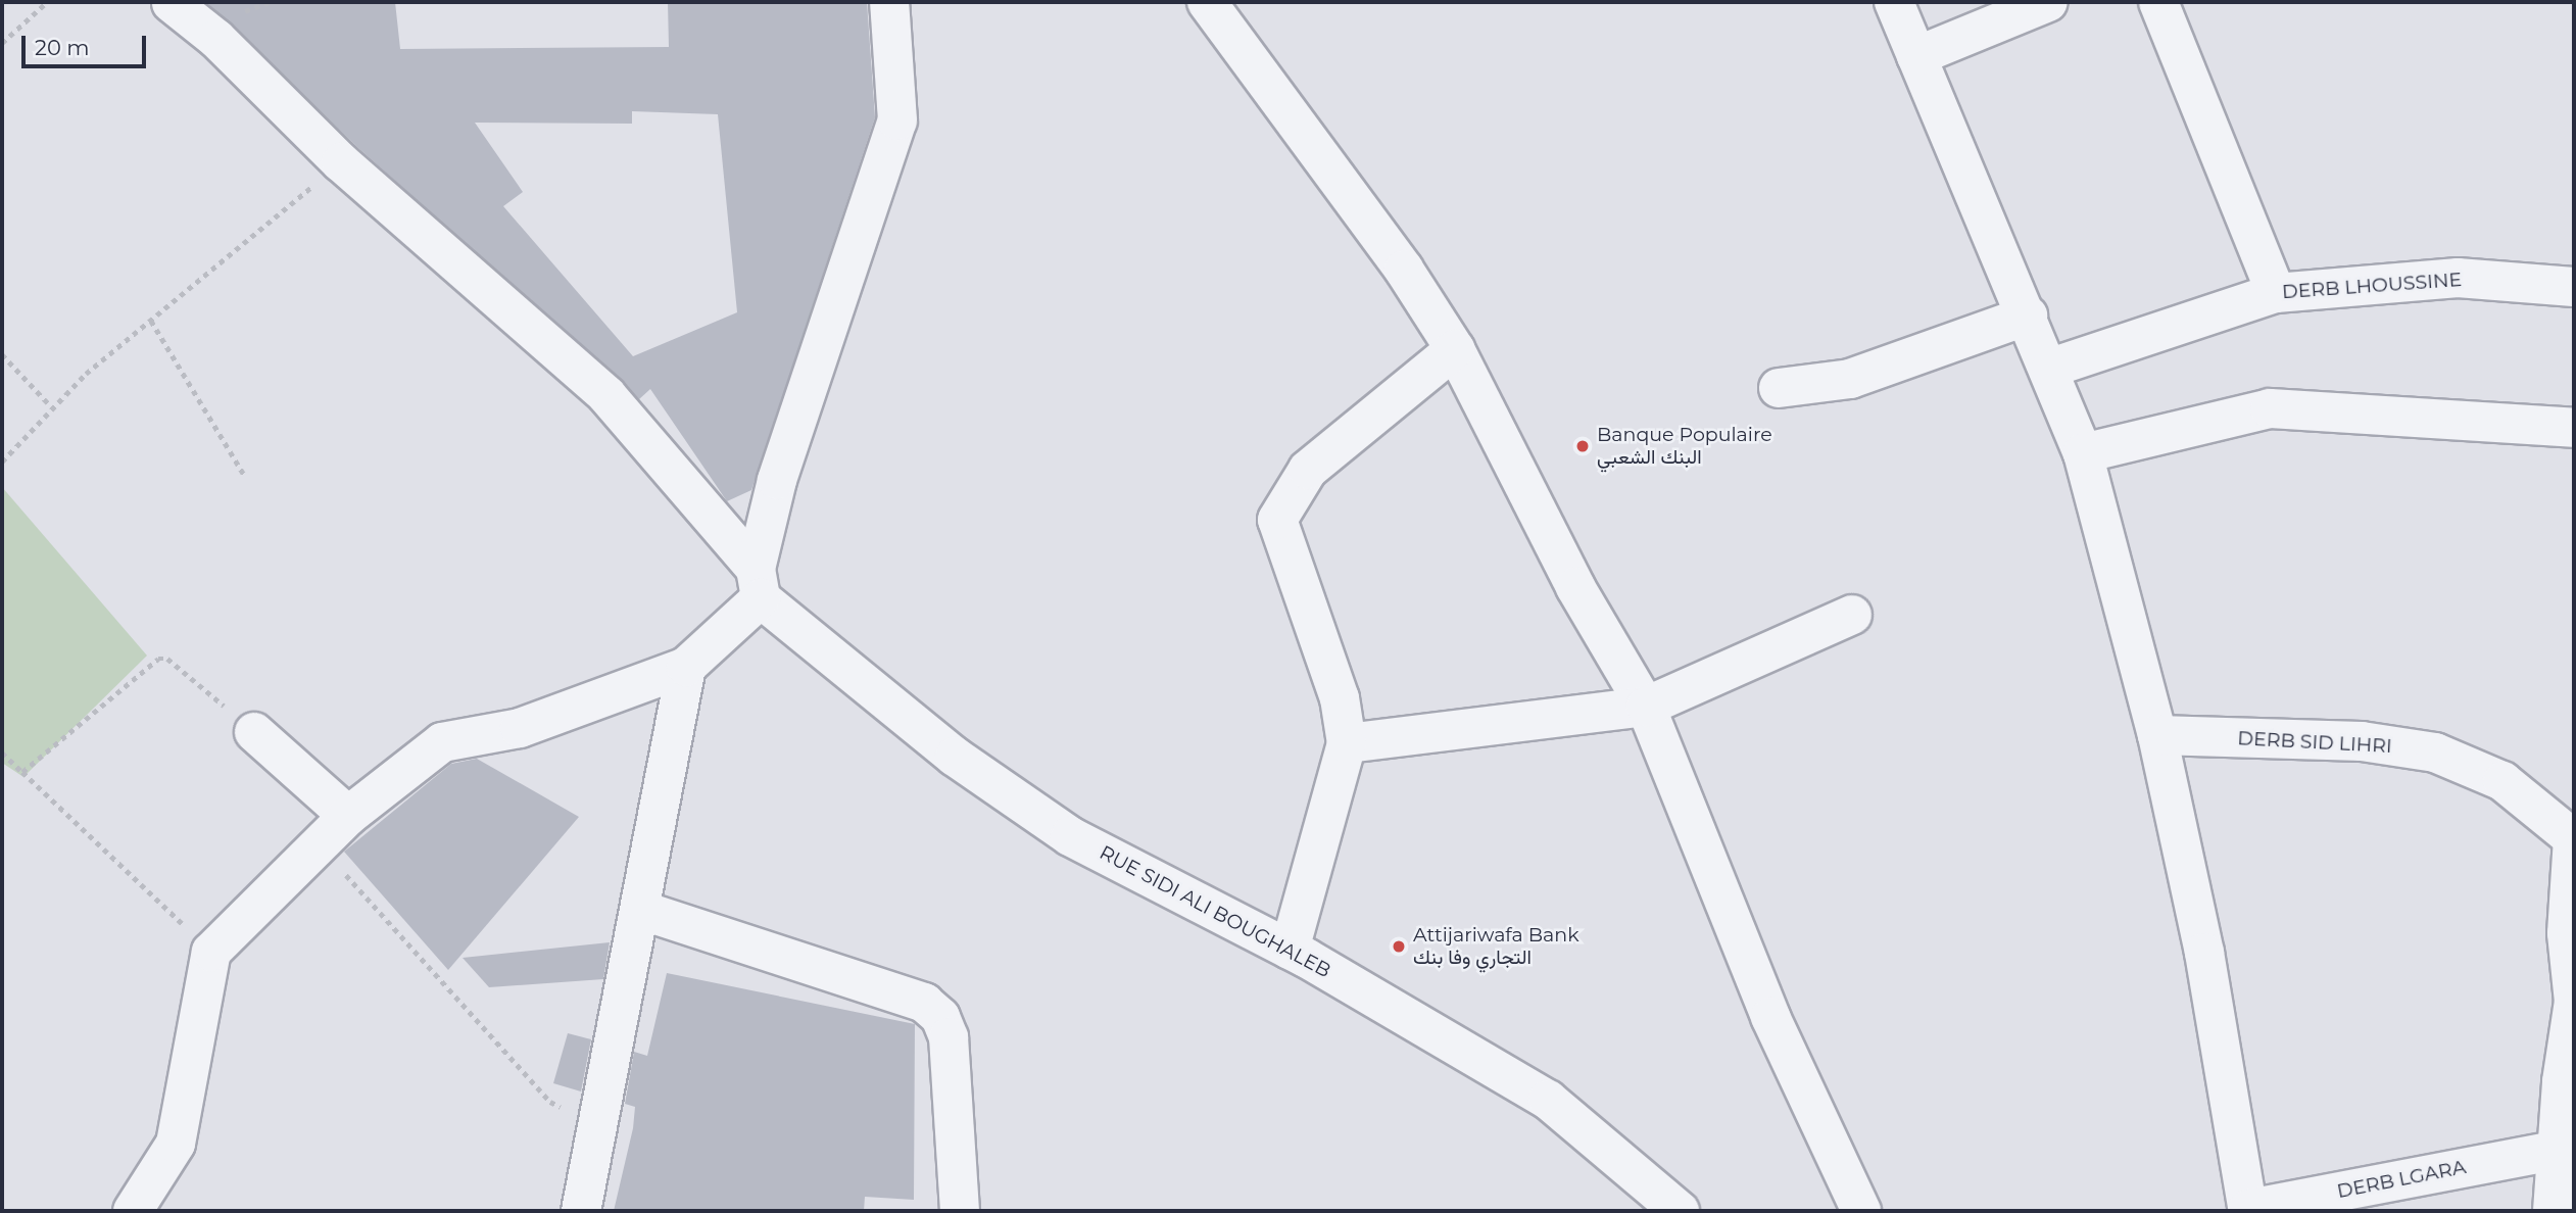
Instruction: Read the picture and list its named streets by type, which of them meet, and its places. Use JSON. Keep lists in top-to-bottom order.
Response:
{
  "streets": {
    "street": [
      "DERB LHOUSSINE",
      "DERB SID LIHRI",
      "RUE SIDI ALI BOUGHALEB",
      "DERB LGARA"
    ]
  },
  "places": ["Banque Populaire البنك الشعبي", "Attijariwafa Bank التجاري وفا بنك"],
  "scale_bar": "20 m"
}
